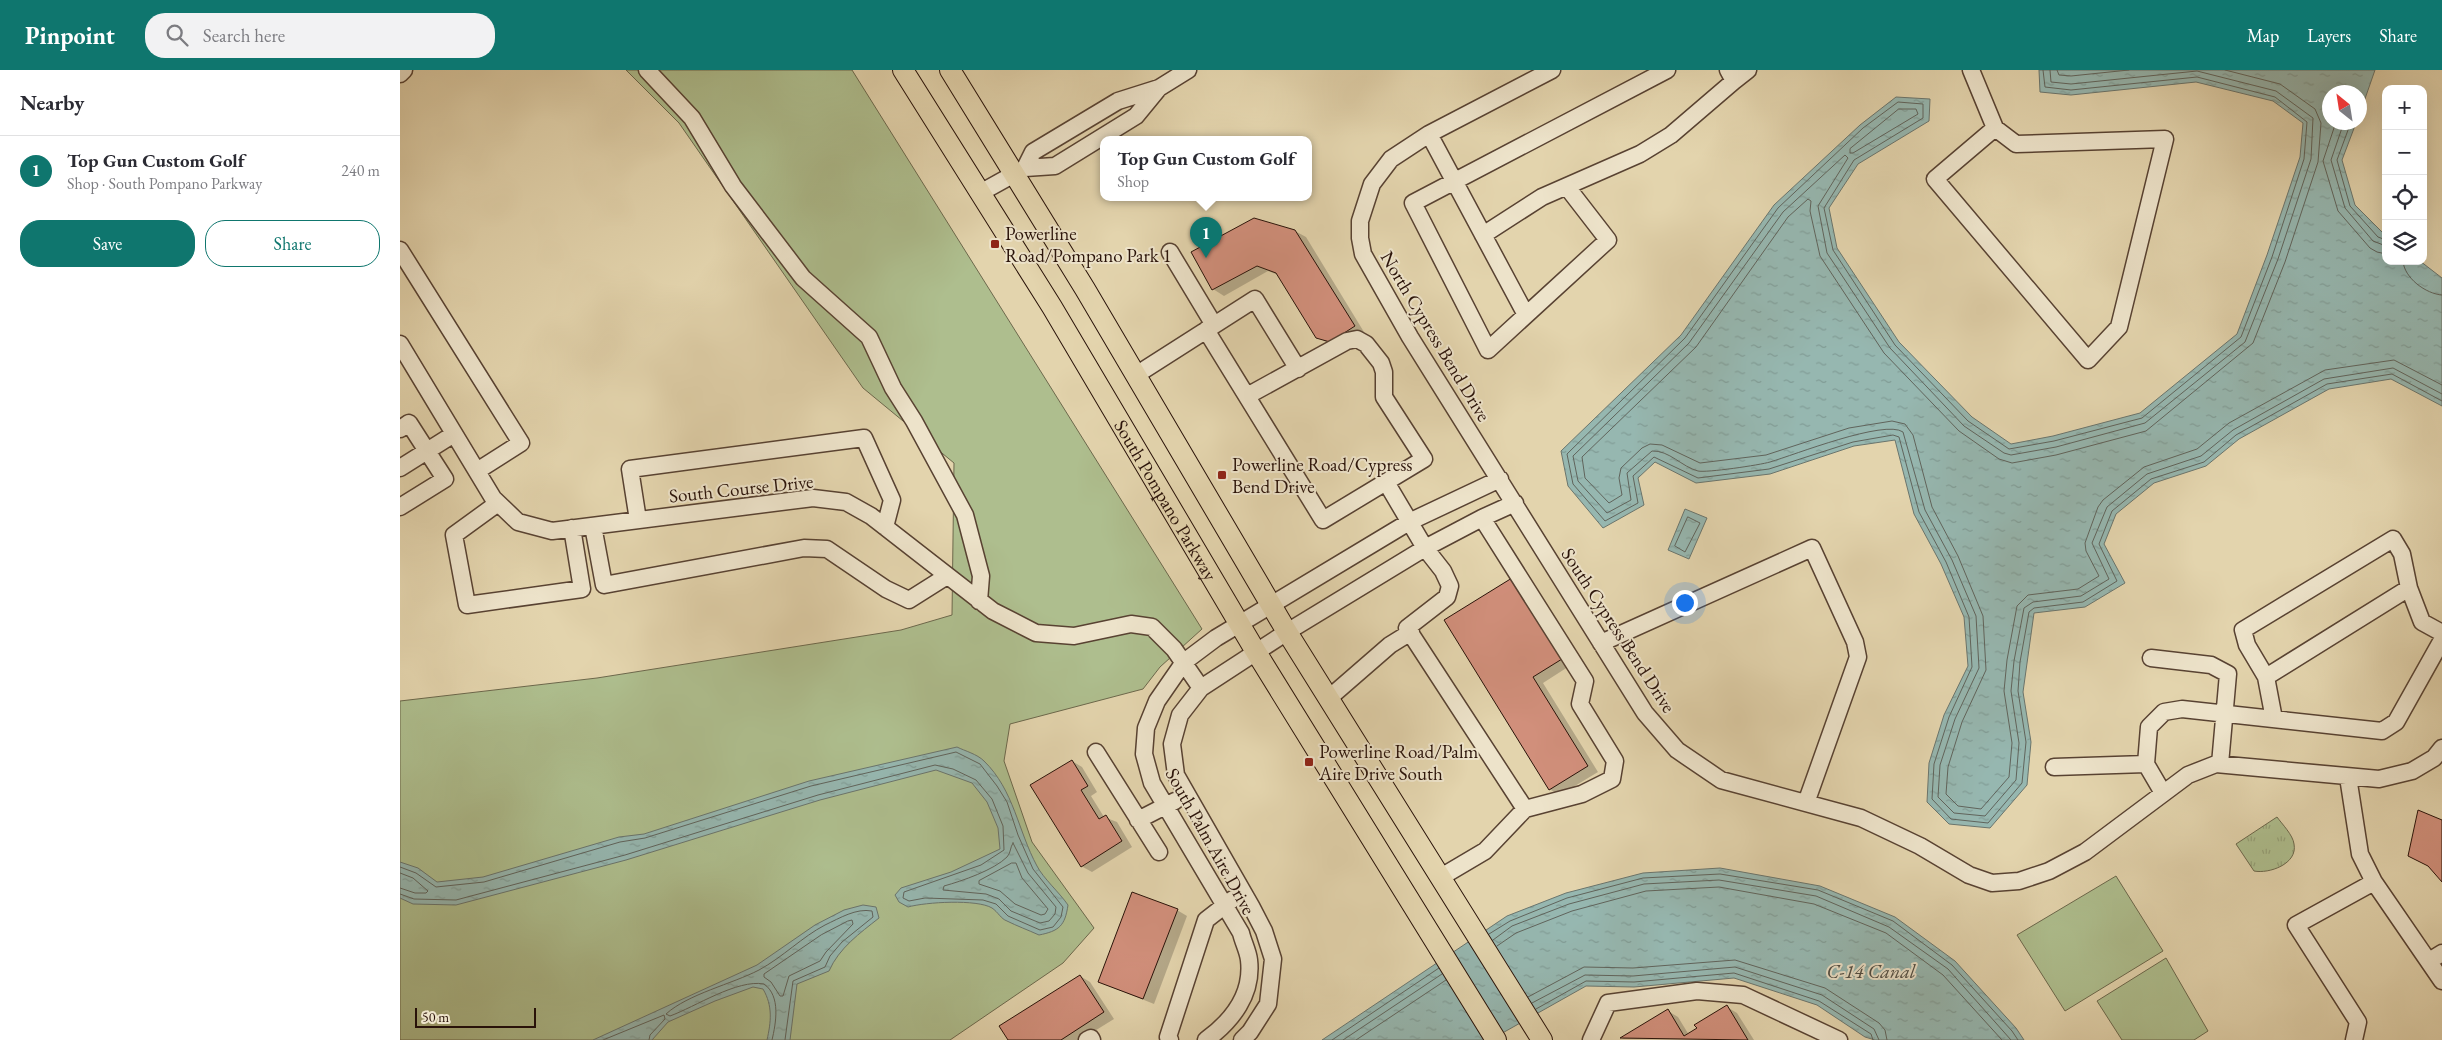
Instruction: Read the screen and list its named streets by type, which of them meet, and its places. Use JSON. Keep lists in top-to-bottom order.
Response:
{
  "streets": {
    "main road": ["South Pompano Parkway"],
    "street": [
      "North Cypress Bend Drive",
      "South Course Drive",
      "South Cypress Bend Drive",
      "South Palm Aire Drive"
    ]
  },
  "crossings": [
    ["North Cypress Bend Drive", "South Cypress Bend Drive"],
    ["South Course Drive", "South Palm Aire Drive"],
    ["South Pompano Parkway", "South Palm Aire Drive"]
  ],
  "water": ["C-14 Canal"],
  "places": {
    "transit": ["Powerline Road/Pompano Park 1", "Powerline Road/Cypress Bend Drive", "Powerline Road/Palm Aire Drive South"]
  },
  "scale_bar": "50 m",
  "north": "top left",
  "page": {
    "header": "Pinpoint",
    "search": "Search here",
    "nav": ["Map", "Layers", "Share"],
    "heading": "Nearby",
    "map_buttons": ["+", "−"],
    "list": [
      {
        "mark": "1",
        "name": "Top Gun Custom Golf",
        "note": "Shop · South Pompano Parkway",
        "value": "240 m"
      }
    ],
    "popup": ["Top Gun Custom Golf", "Shop"],
    "buttons": ["Save", "Share"],
    "pins": "1",
    "scale": "50 m"
  }
}
